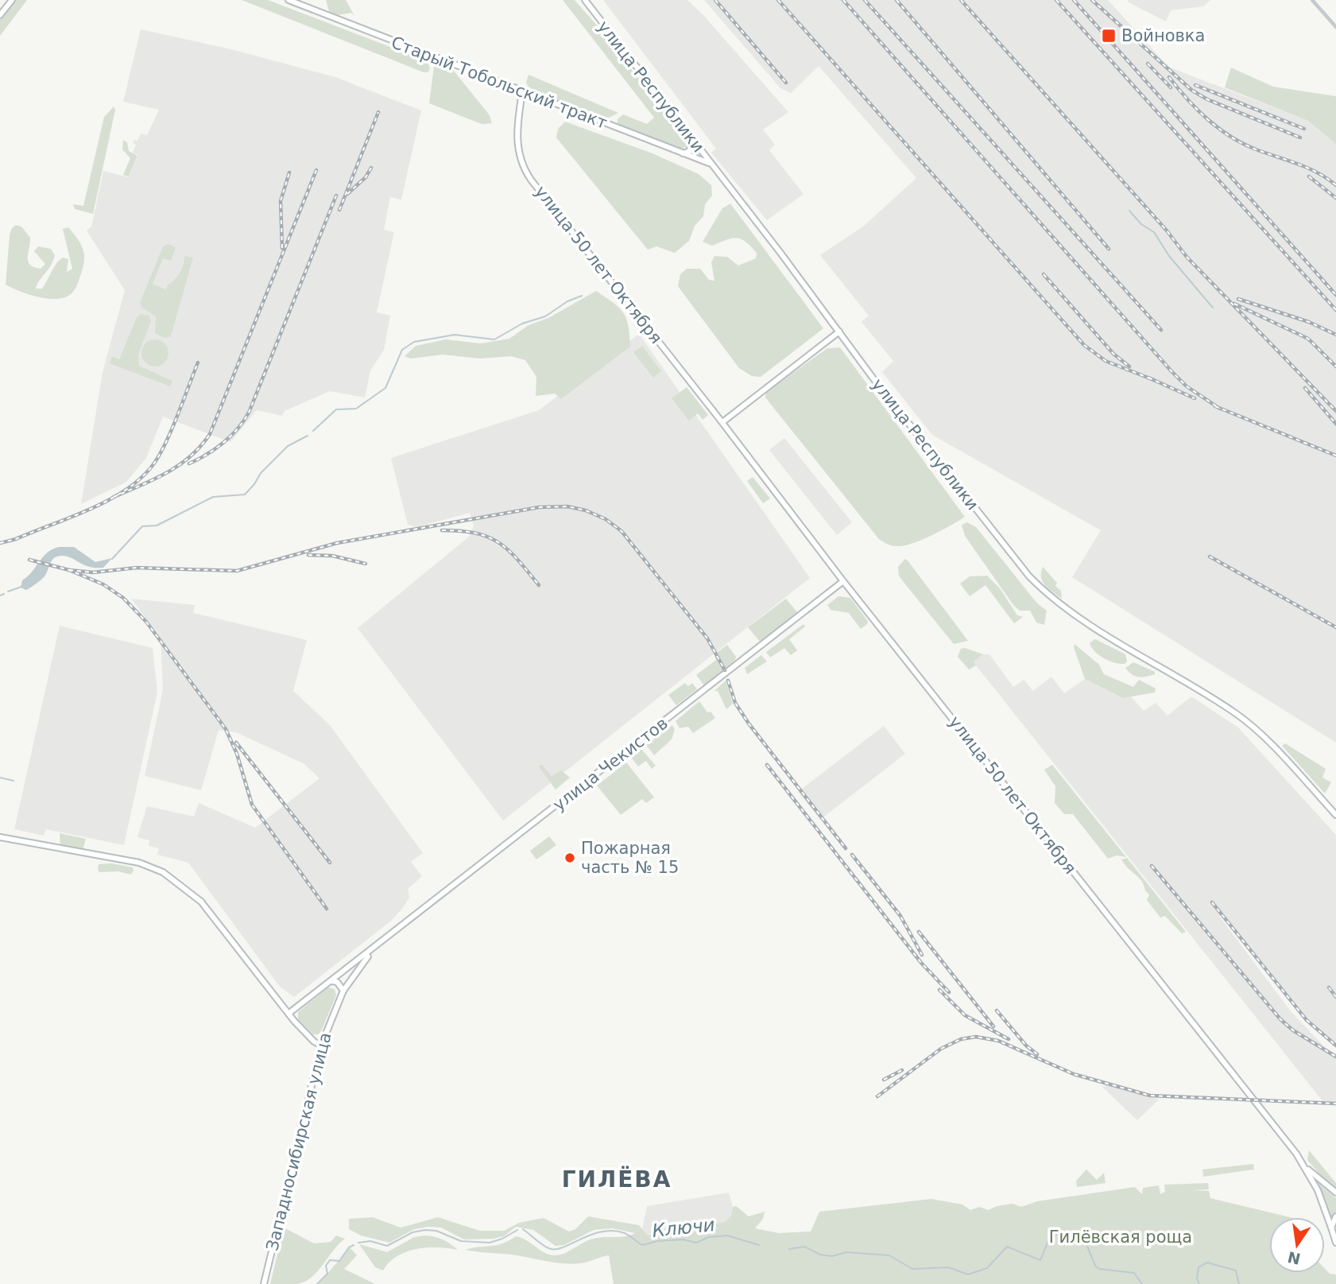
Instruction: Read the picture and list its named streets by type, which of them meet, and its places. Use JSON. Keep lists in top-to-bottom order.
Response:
{
  "streets": {
    "main road": [
      "Старый Тобольский тракт",
      "улица Республики",
      "улица 50 лет Октября",
      "улица Чекистов",
      "Западносибирская улица"
    ]
  },
  "crossings": [
    ["Старый Тобольский тракт", "улица Республики"],
    ["Старый Тобольский тракт", "улица 50 лет Октября"],
    ["улица 50 лет Октября", "улица Чекистов"],
    ["улица Чекистов", "Западносибирская улица"]
  ],
  "districts": ["ГИЛЁВА"],
  "water": ["Ключи"],
  "parks": ["Гилёвская роща"],
  "places": {
    "transit": ["Войновка"],
    "other": ["Пожарная часть № 15"]
  },
  "north": "bottom"
}
